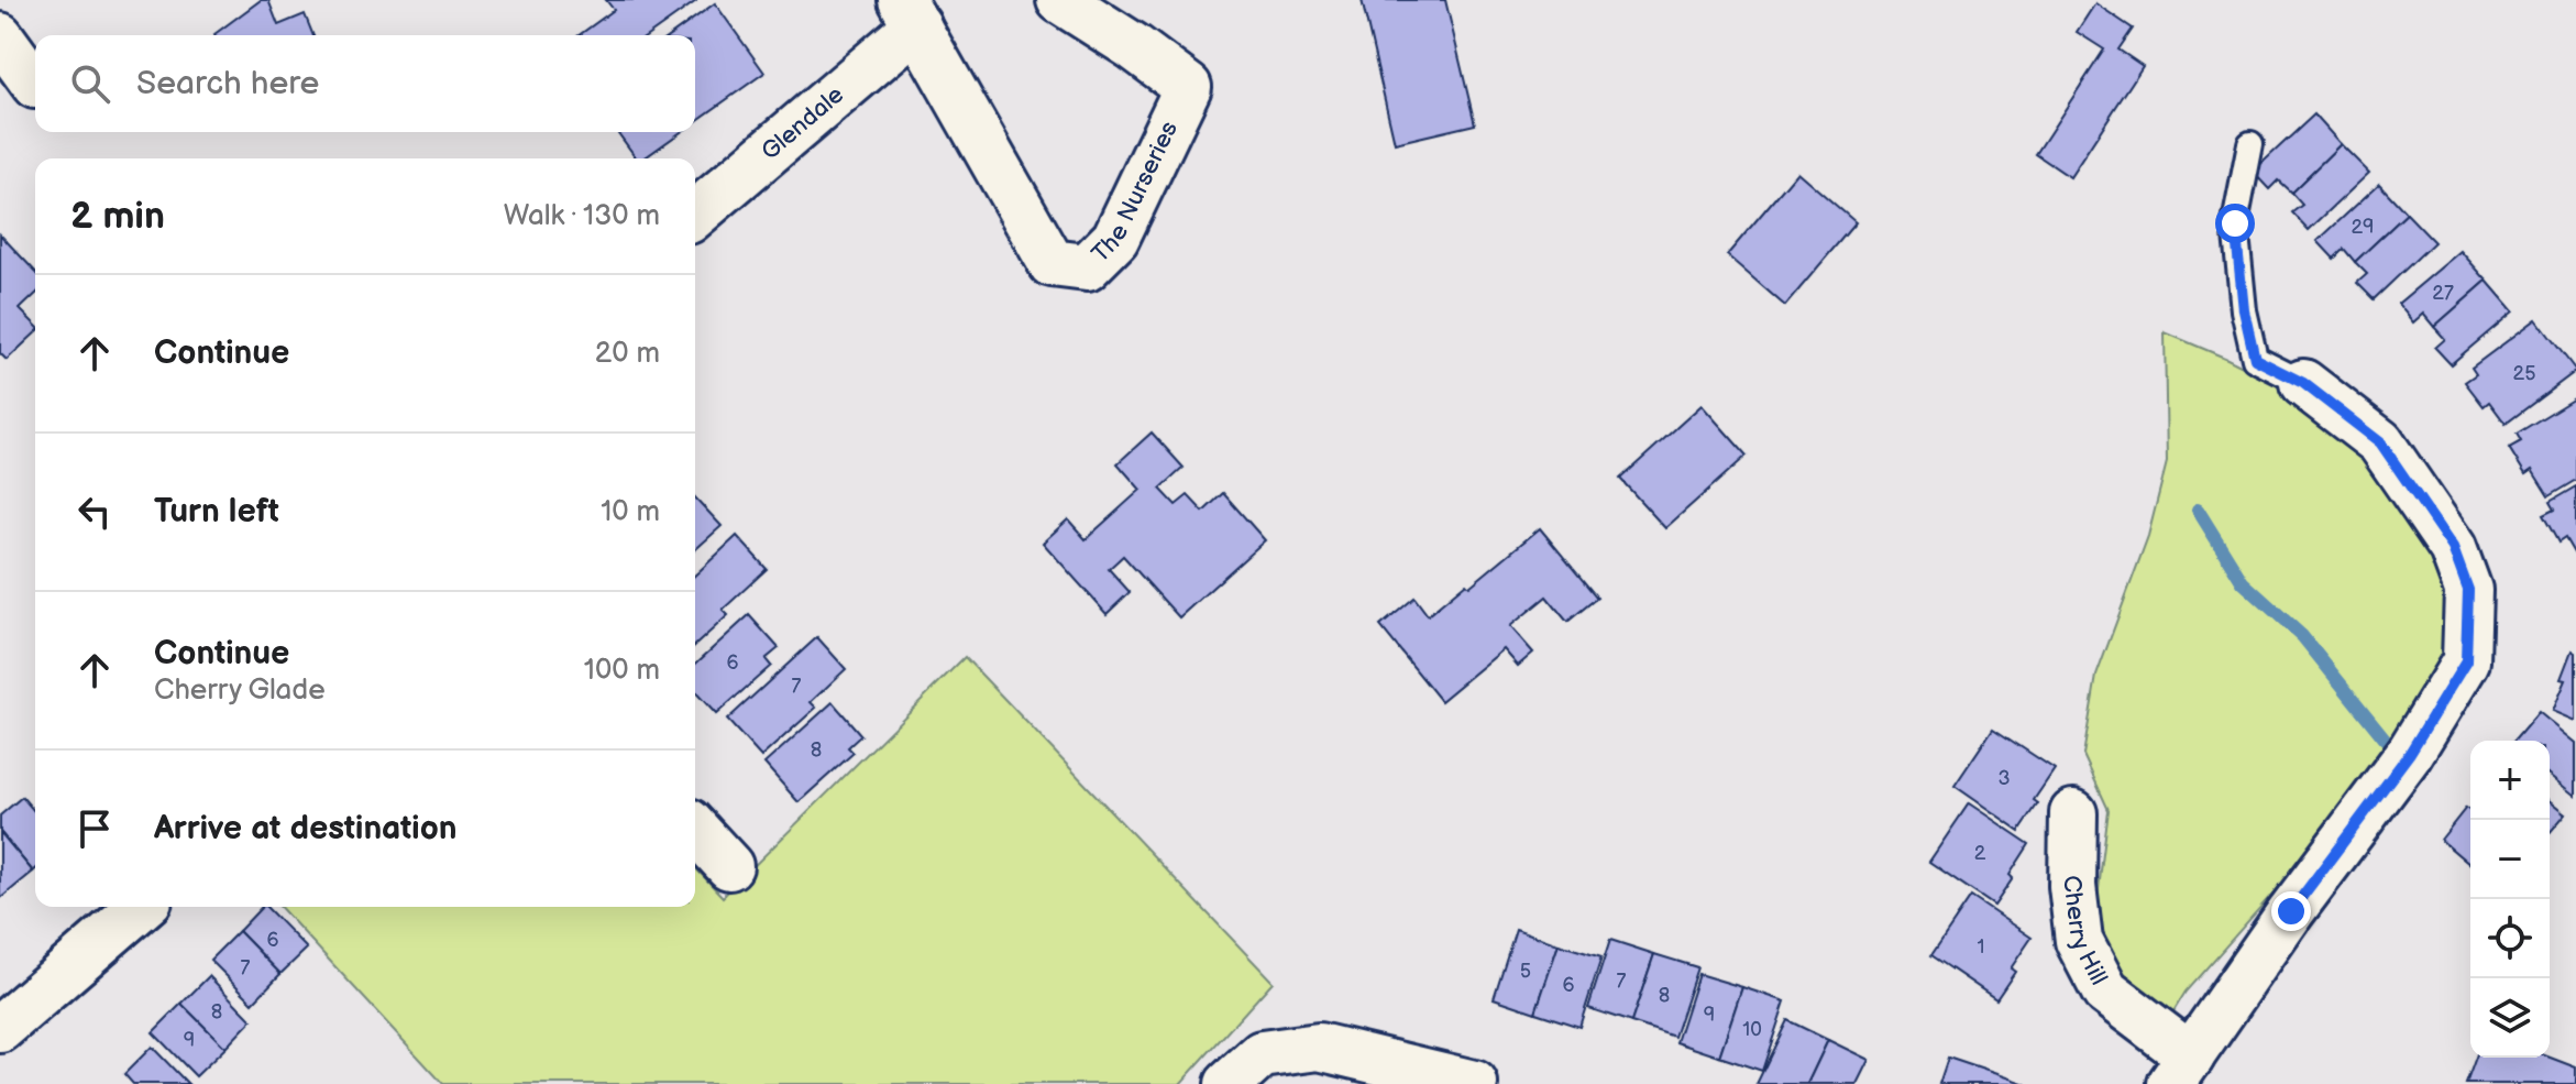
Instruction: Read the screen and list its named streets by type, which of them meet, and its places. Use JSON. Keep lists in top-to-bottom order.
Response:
{
  "streets": {
    "street": ["Glendale", "The Nurseries", "Cherry Hill"]
  },
  "crossings": [
    ["Glendale", "The Nurseries"]
  ],
  "house_numbers": [
    "29",
    "27",
    "25",
    "6",
    "7",
    "8",
    "3",
    "2",
    "6",
    "1",
    "7",
    "5",
    "7",
    "6",
    "8",
    "8",
    "9",
    "10",
    "9"
  ],
  "page": {
    "search": "Search here",
    "heading": ["2 min", "Walk · 130 m"],
    "list": [
      ["Continue", "20 m"],
      ["Turn left", "10 m"],
      ["Continue", "Cherry Glade", "100 m"],
      "Arrive at destination"
    ],
    "map_buttons": ["+", "−"]
  }
}
